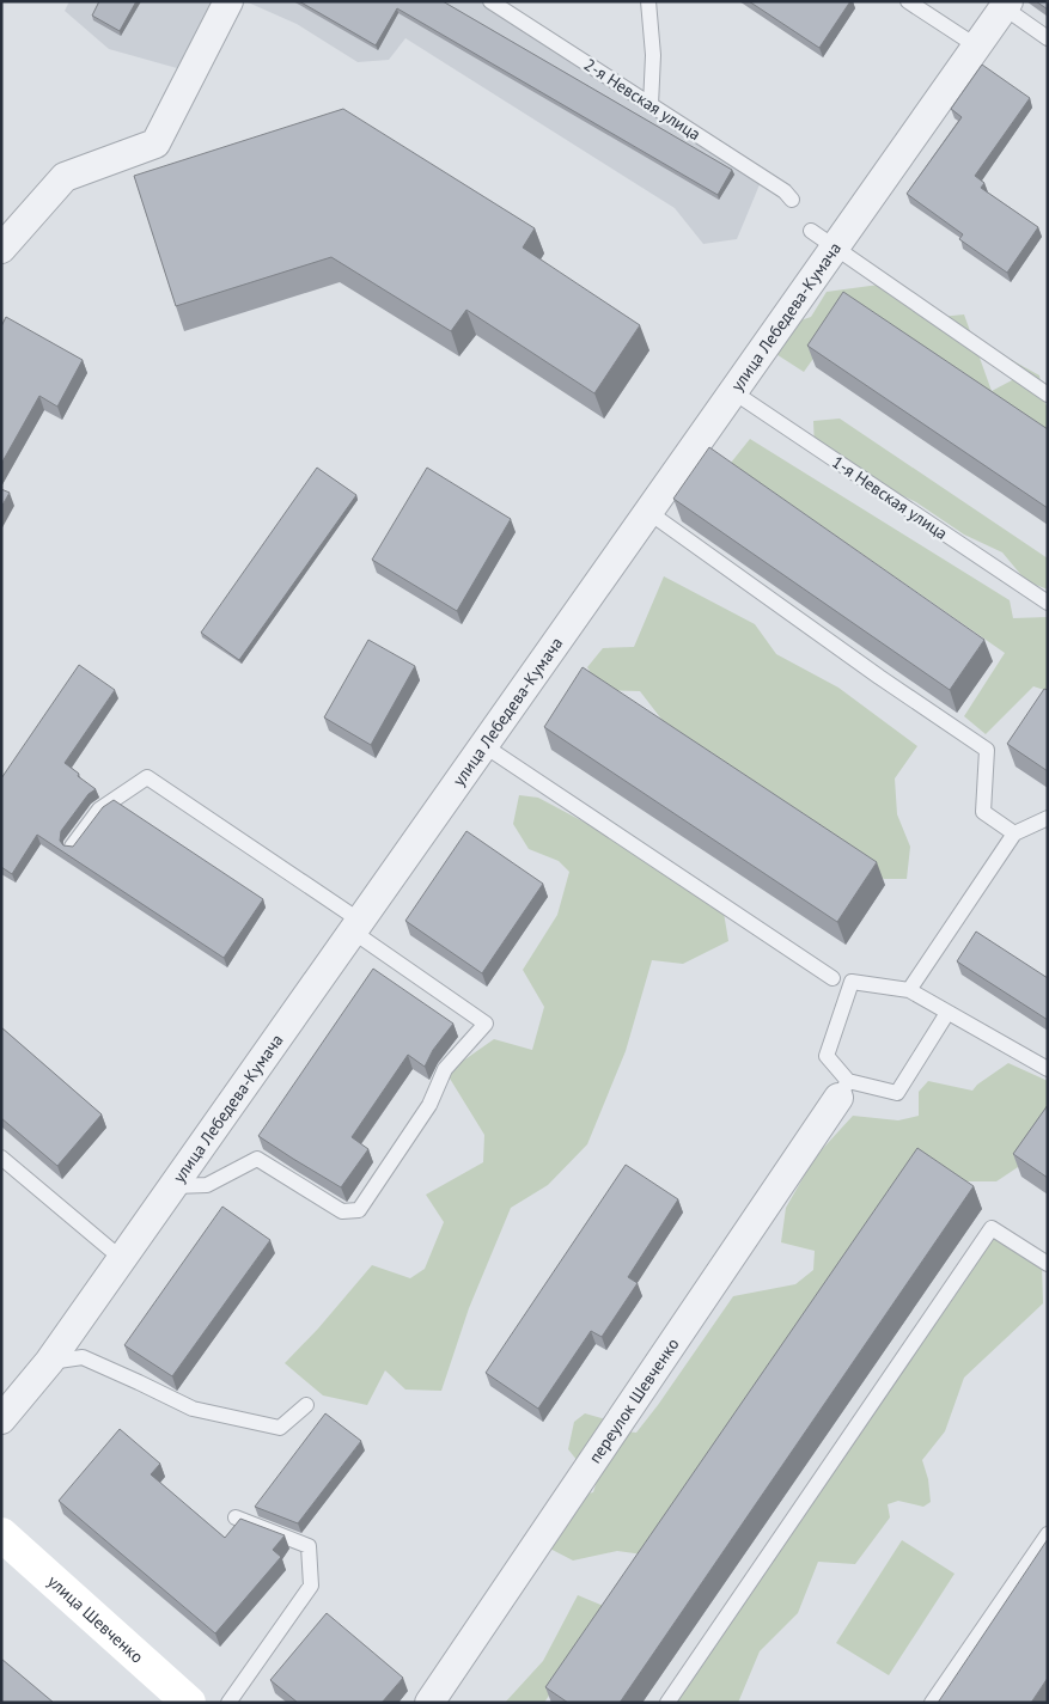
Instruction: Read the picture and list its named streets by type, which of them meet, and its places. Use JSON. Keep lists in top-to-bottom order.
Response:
{
  "streets": {
    "street": ["улица Лебедева-Кумача", "переулок Шевченко", "улица Шевченко"],
    "lane": ["2-я Невская улица", "1-я Невская улица"]
  },
  "crossings": [
    ["улица Лебедева-Кумача", "1-я Невская улица"]
  ]
}
